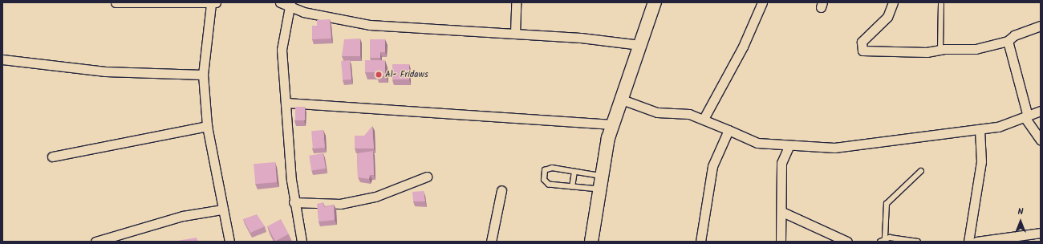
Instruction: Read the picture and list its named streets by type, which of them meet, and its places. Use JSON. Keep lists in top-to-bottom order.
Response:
{
  "places": ["Al- Fridaws"],
  "north": "top"
}
